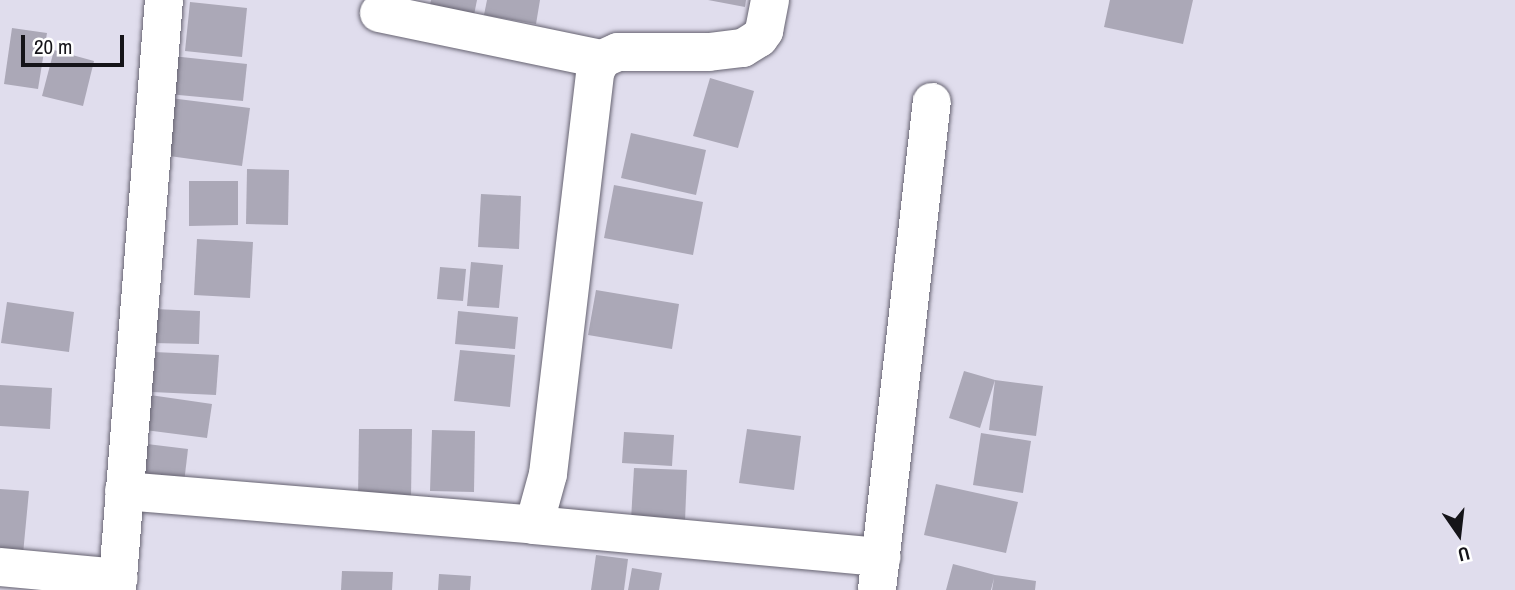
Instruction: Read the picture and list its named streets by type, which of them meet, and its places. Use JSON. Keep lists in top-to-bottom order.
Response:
{
  "scale_bar": "20 m",
  "north": "bottom"
}
